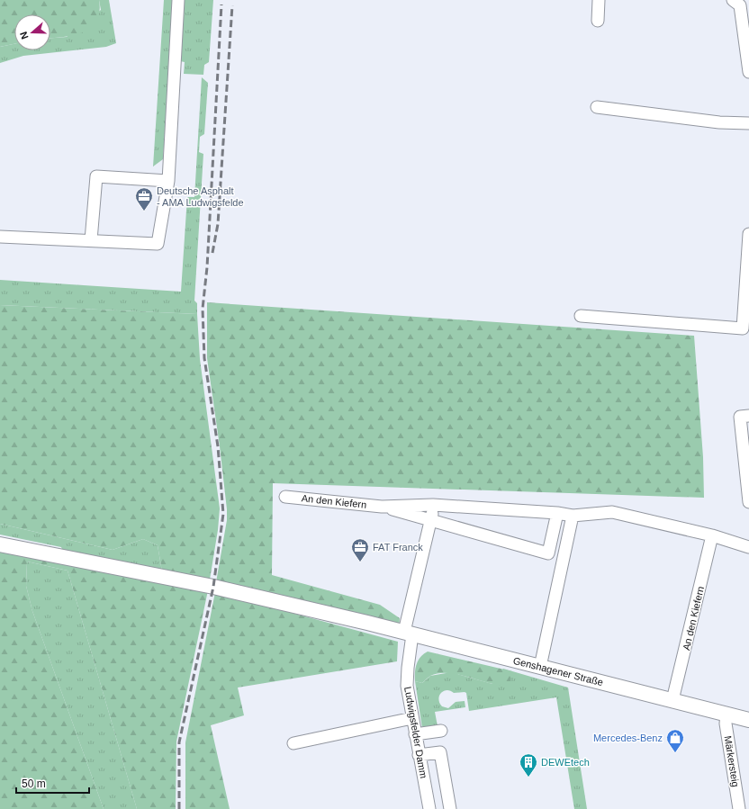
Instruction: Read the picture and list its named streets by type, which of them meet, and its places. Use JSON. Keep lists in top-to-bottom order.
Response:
{
  "streets": {
    "main road": ["Genshagener Straße"],
    "street": ["An den Kiefern", "Ludwigsfelder Damm", "Märkersteig"]
  },
  "crossings": [
    ["An den Kiefern", "Genshagener Straße"],
    ["An den Kiefern", "Ludwigsfelder Damm"],
    ["Genshagener Straße", "Ludwigsfelder Damm"],
    ["Genshagener Straße", "Märkersteig"]
  ],
  "places": {
    "office": ["Deutsche Asphalt - AMA Ludwigsfelde", "FAT Franck"],
    "shop": ["Mercedes-Benz"],
    "building": ["DEWEtech"]
  },
  "scale_bar": "50 m",
  "north": "left"
}
